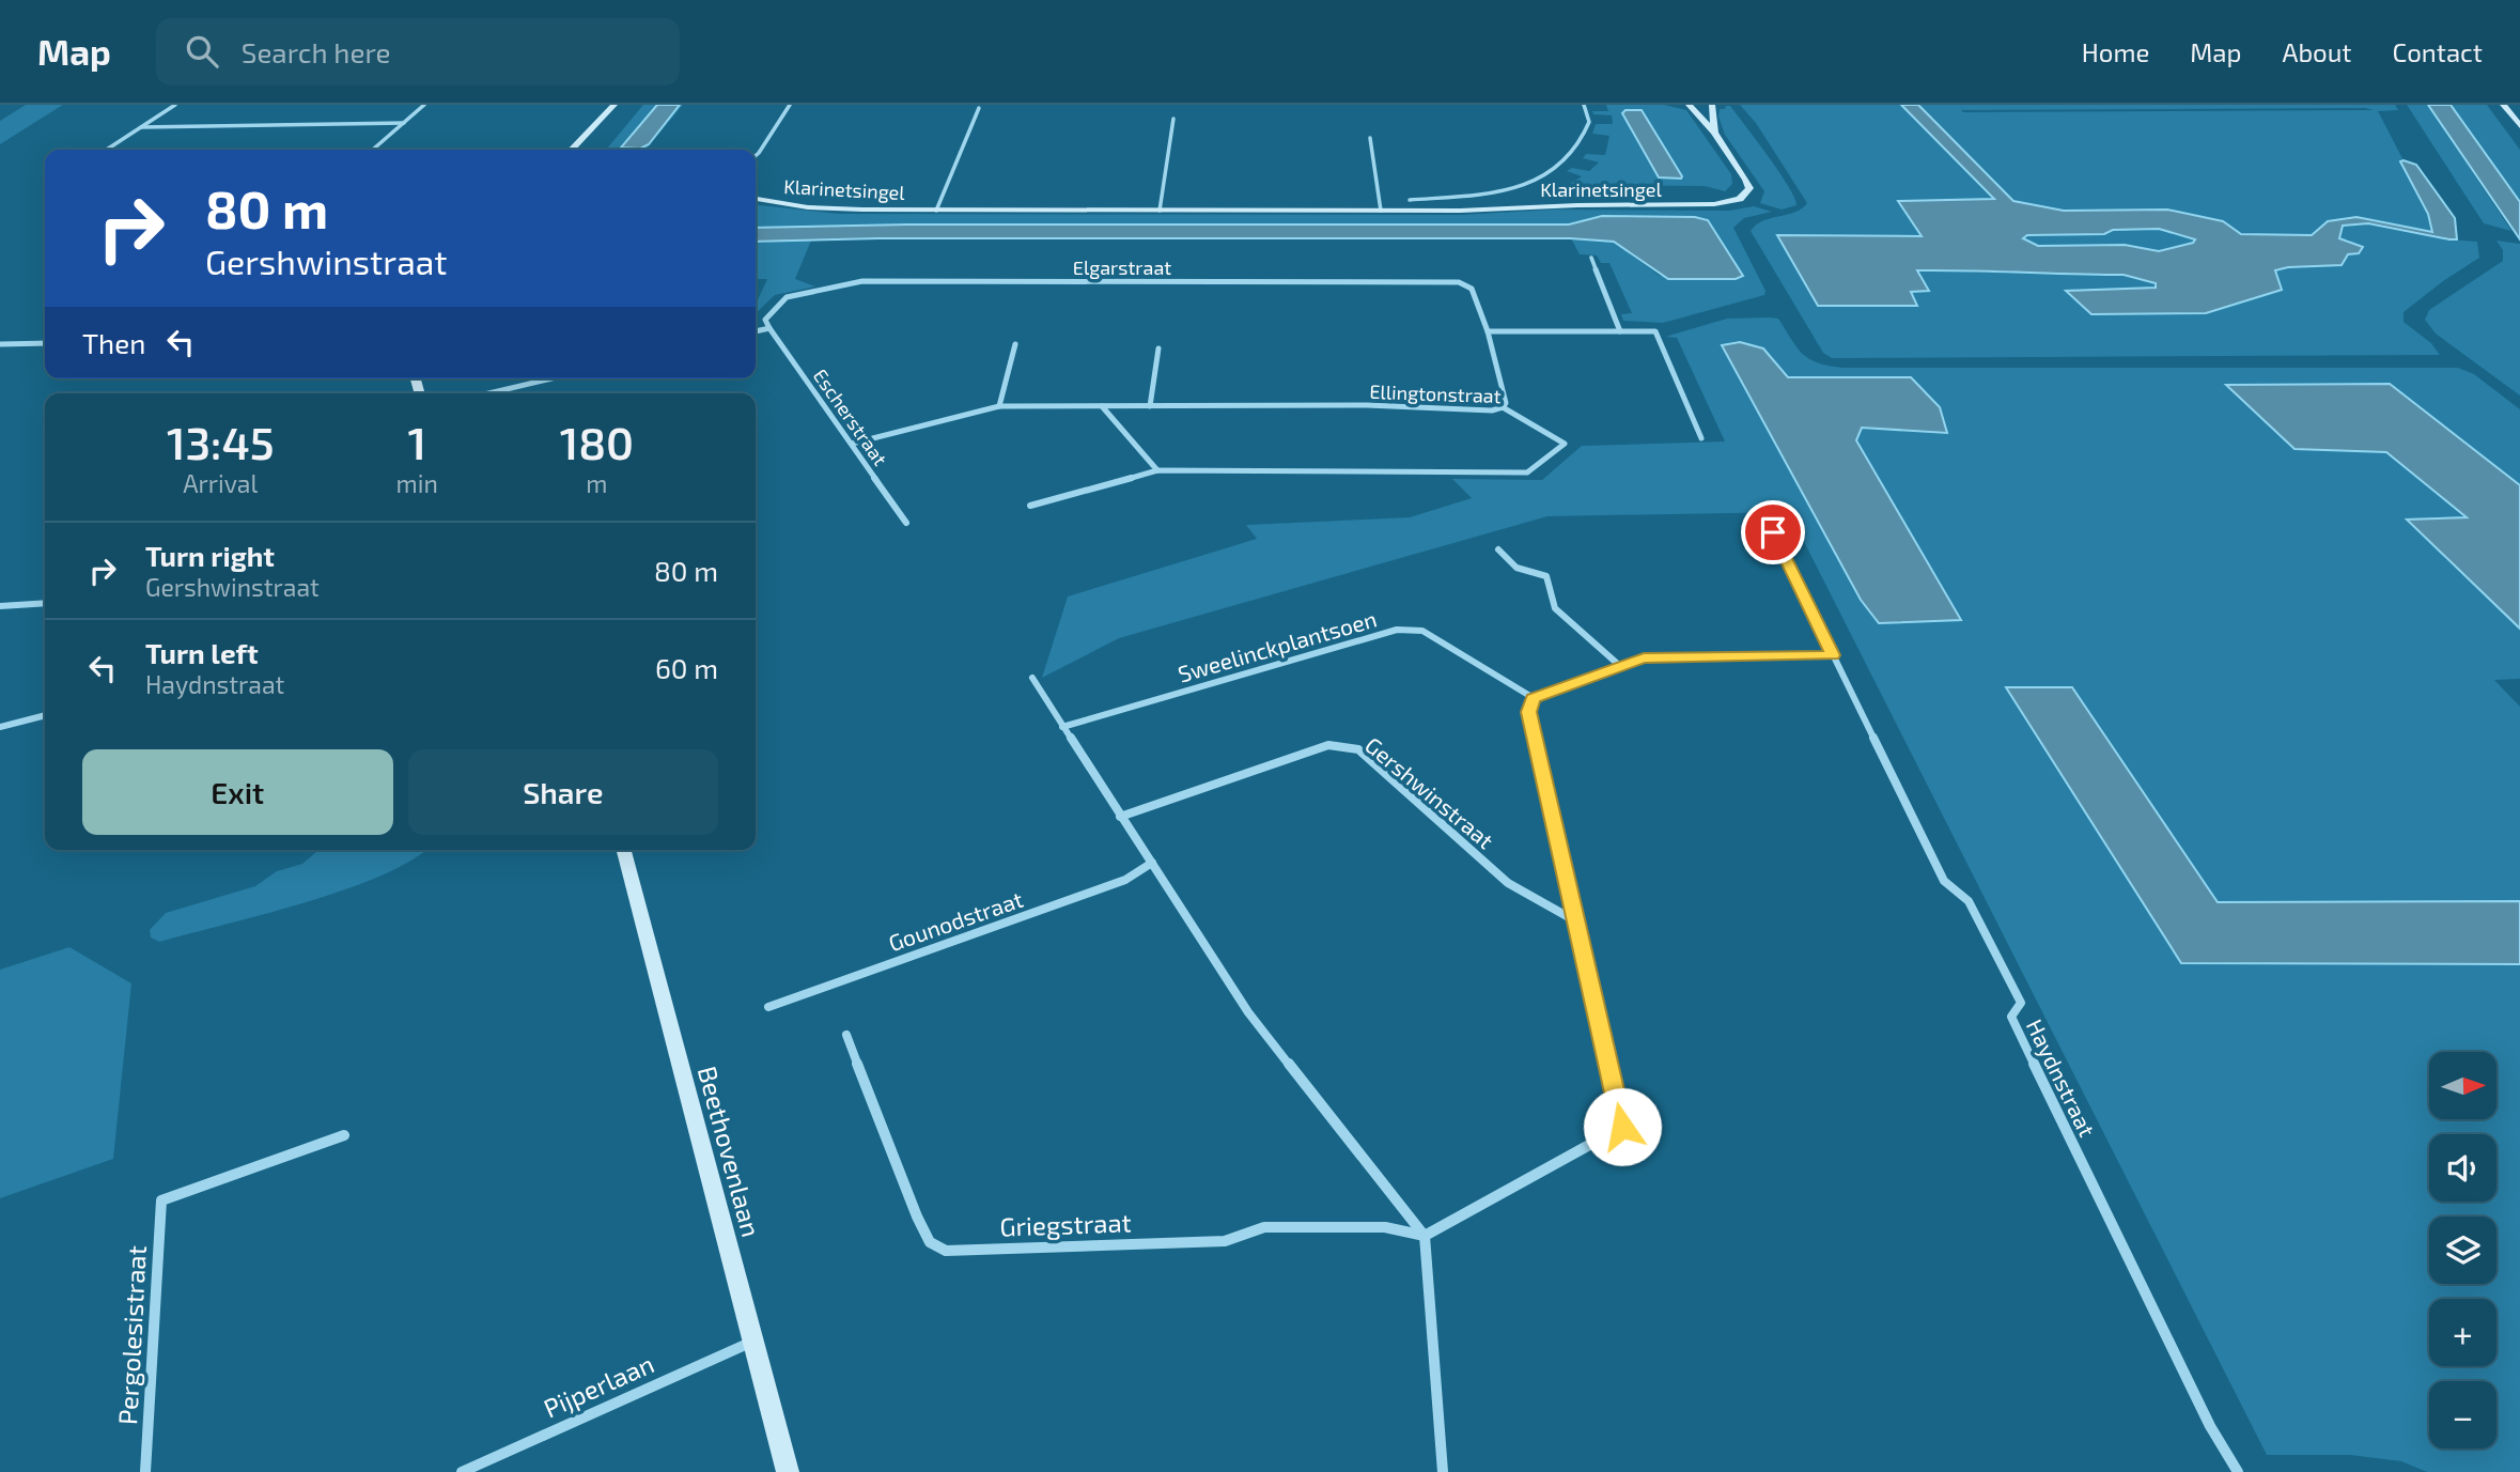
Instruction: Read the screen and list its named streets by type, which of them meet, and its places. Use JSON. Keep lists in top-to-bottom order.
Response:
{
  "streets": {
    "street": [
      "Klarinetsingel",
      "Elgarstraat",
      "Ellingtonstraat",
      "Escherstraat",
      "Sweelinckplantsoen",
      "Gershwinstraat",
      "Gounodstraat",
      "Haydnstraat",
      "Beethovenlaan",
      "Griegstraat",
      "Pergolesistraat",
      "Pijperlaan"
    ]
  },
  "crossings": [
    ["Elgarstraat", "Ellingtonstraat"],
    ["Elgarstraat", "Escherstraat"],
    ["Ellingtonstraat", "Escherstraat"],
    ["Beethovenlaan", "Pijperlaan"]
  ],
  "north": "right",
  "page": {
    "header": "Map",
    "search": "Search here",
    "nav": [
      "Home",
      "Map",
      "About",
      "Contact"
    ],
    "turn": ["80 m", "Gershwinstraat"],
    "then": "Then",
    "eta": [
      "13:45",
      "Arrival",
      "1",
      "min",
      "180",
      "m"
    ],
    "list": [
      {
        "name": "Turn right",
        "note": "Gershwinstraat",
        "value": "80 m"
      },
      {
        "name": "Turn left",
        "note": "Haydnstraat",
        "value": "60 m"
      }
    ],
    "buttons": ["Exit", "Share"],
    "map_buttons": ["+", "−"]
  }
}
